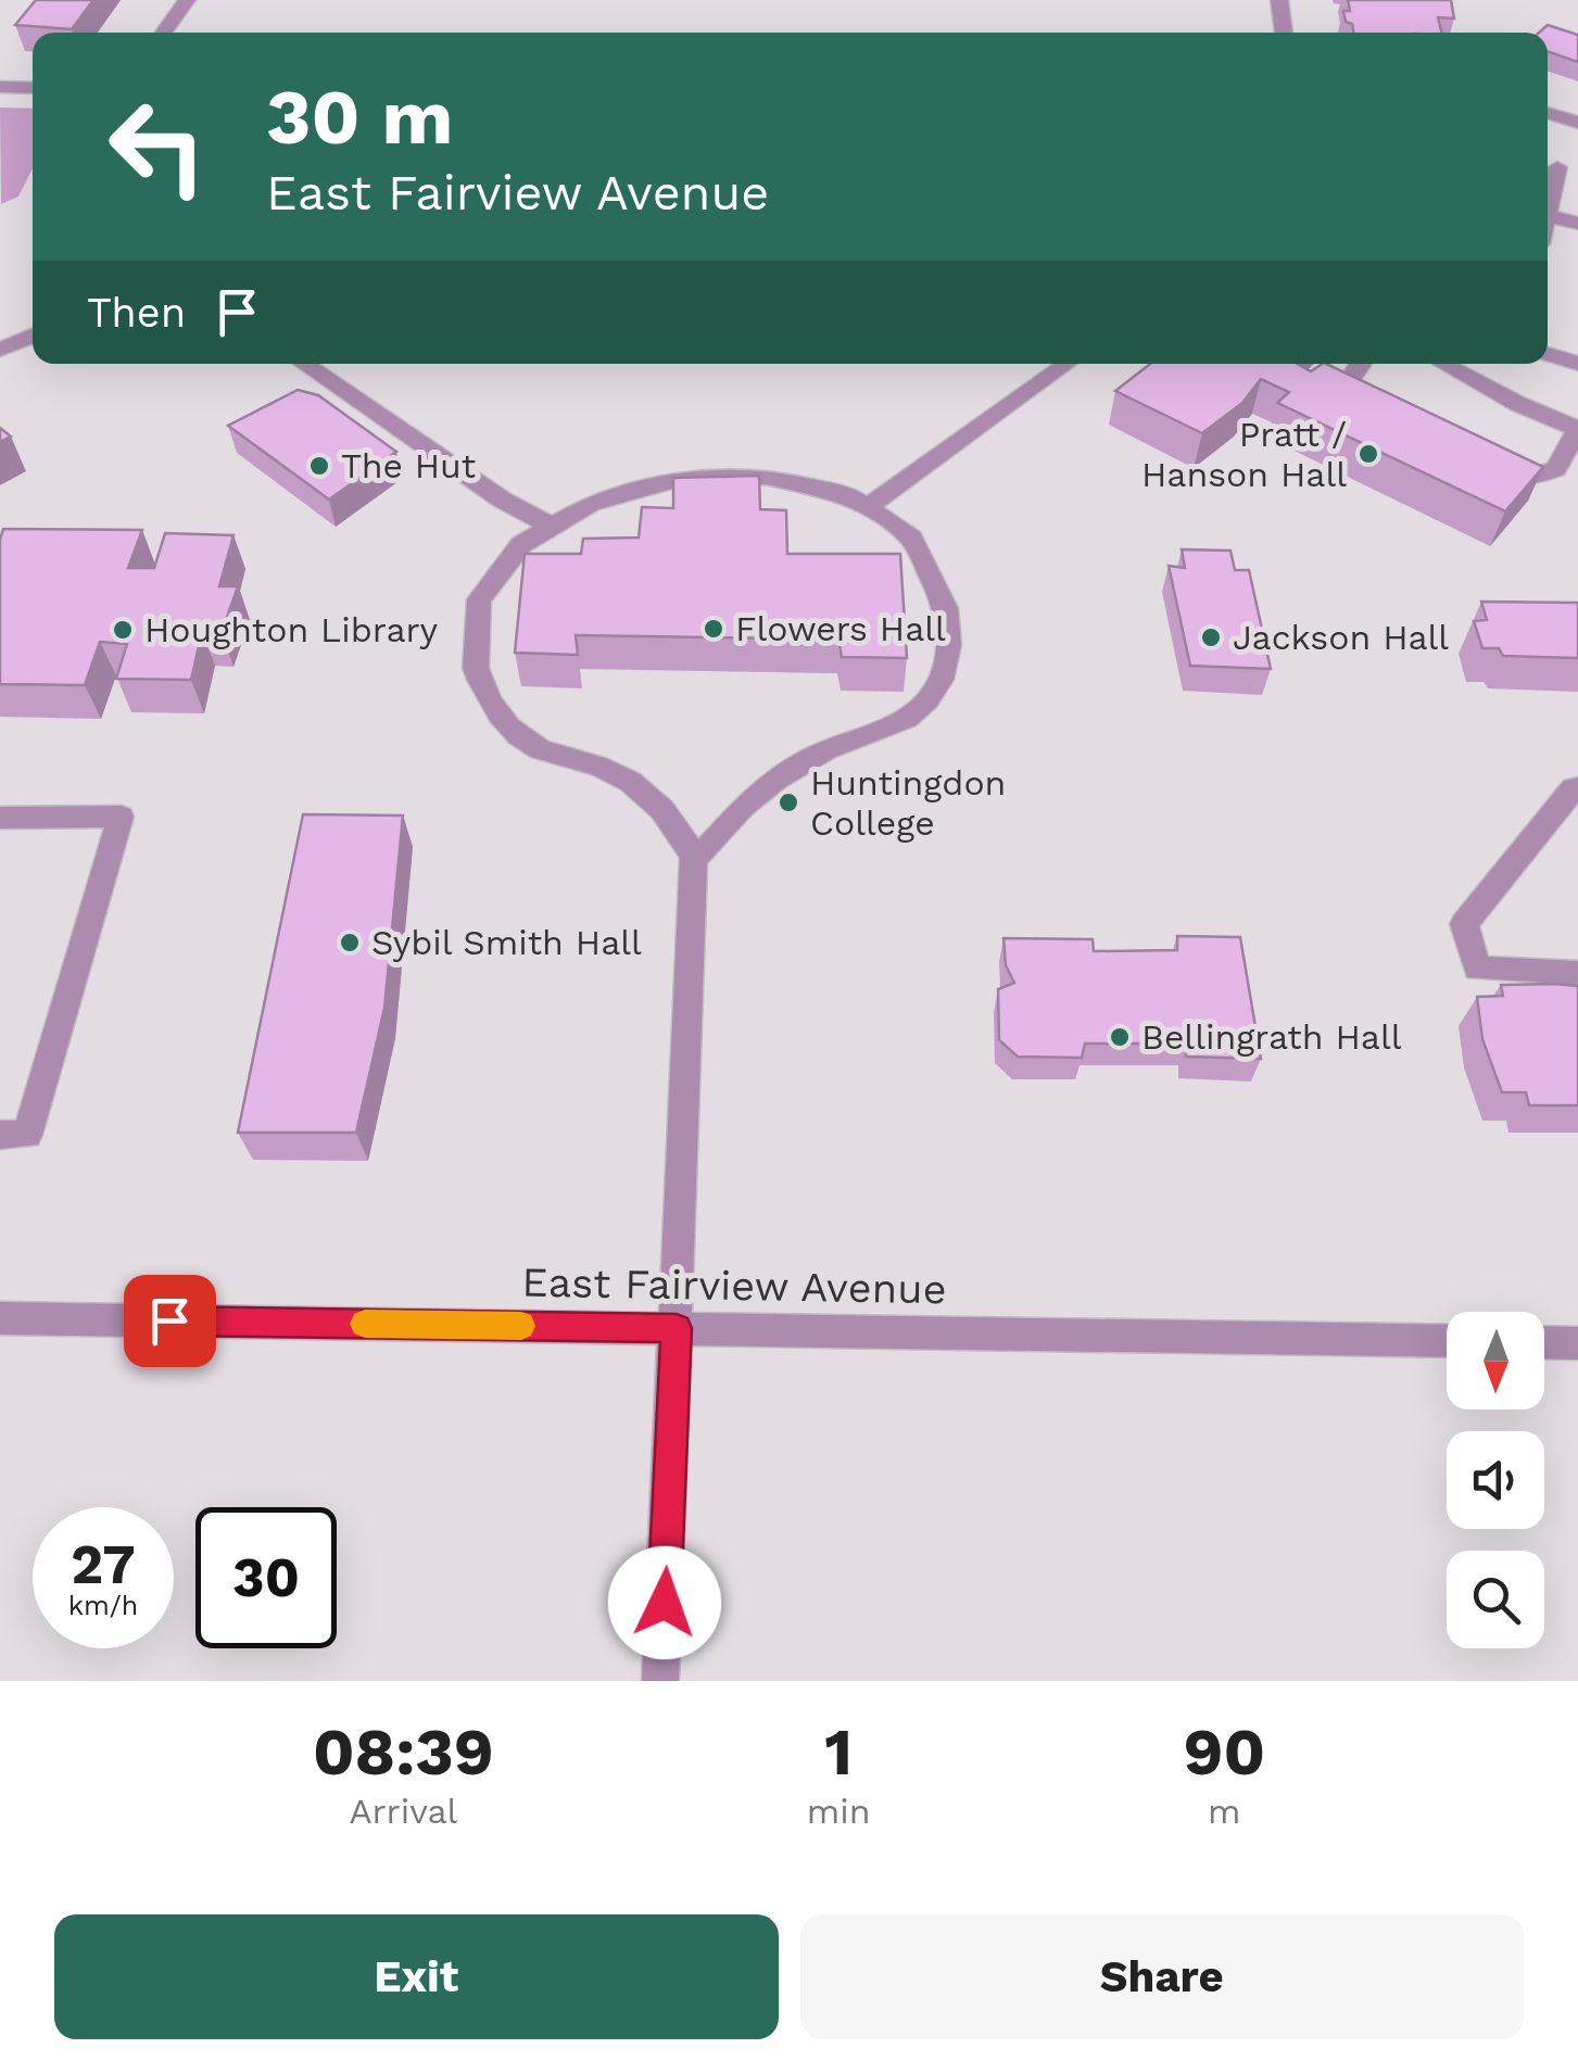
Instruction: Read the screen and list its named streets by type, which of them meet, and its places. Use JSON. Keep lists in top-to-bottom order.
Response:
{
  "streets": {
    "street": ["East Fairview Avenue"]
  },
  "places": [
    "Pratt / Hanson Hall",
    "The Hut",
    "Flowers Hall",
    "Houghton Library",
    "Jackson Hall",
    "Huntingdon College",
    "Sybil Smith Hall",
    "Bellingrath Hall"
  ],
  "north": "bottom",
  "page": {
    "turn": ["30 m", "East Fairview Avenue"],
    "then": "Then",
    "speed": "27 km/h",
    "limit": "30",
    "eta": [
      "08:39",
      "Arrival",
      "1",
      "min",
      "90",
      "m"
    ],
    "buttons": ["Exit", "Share"]
  }
}
